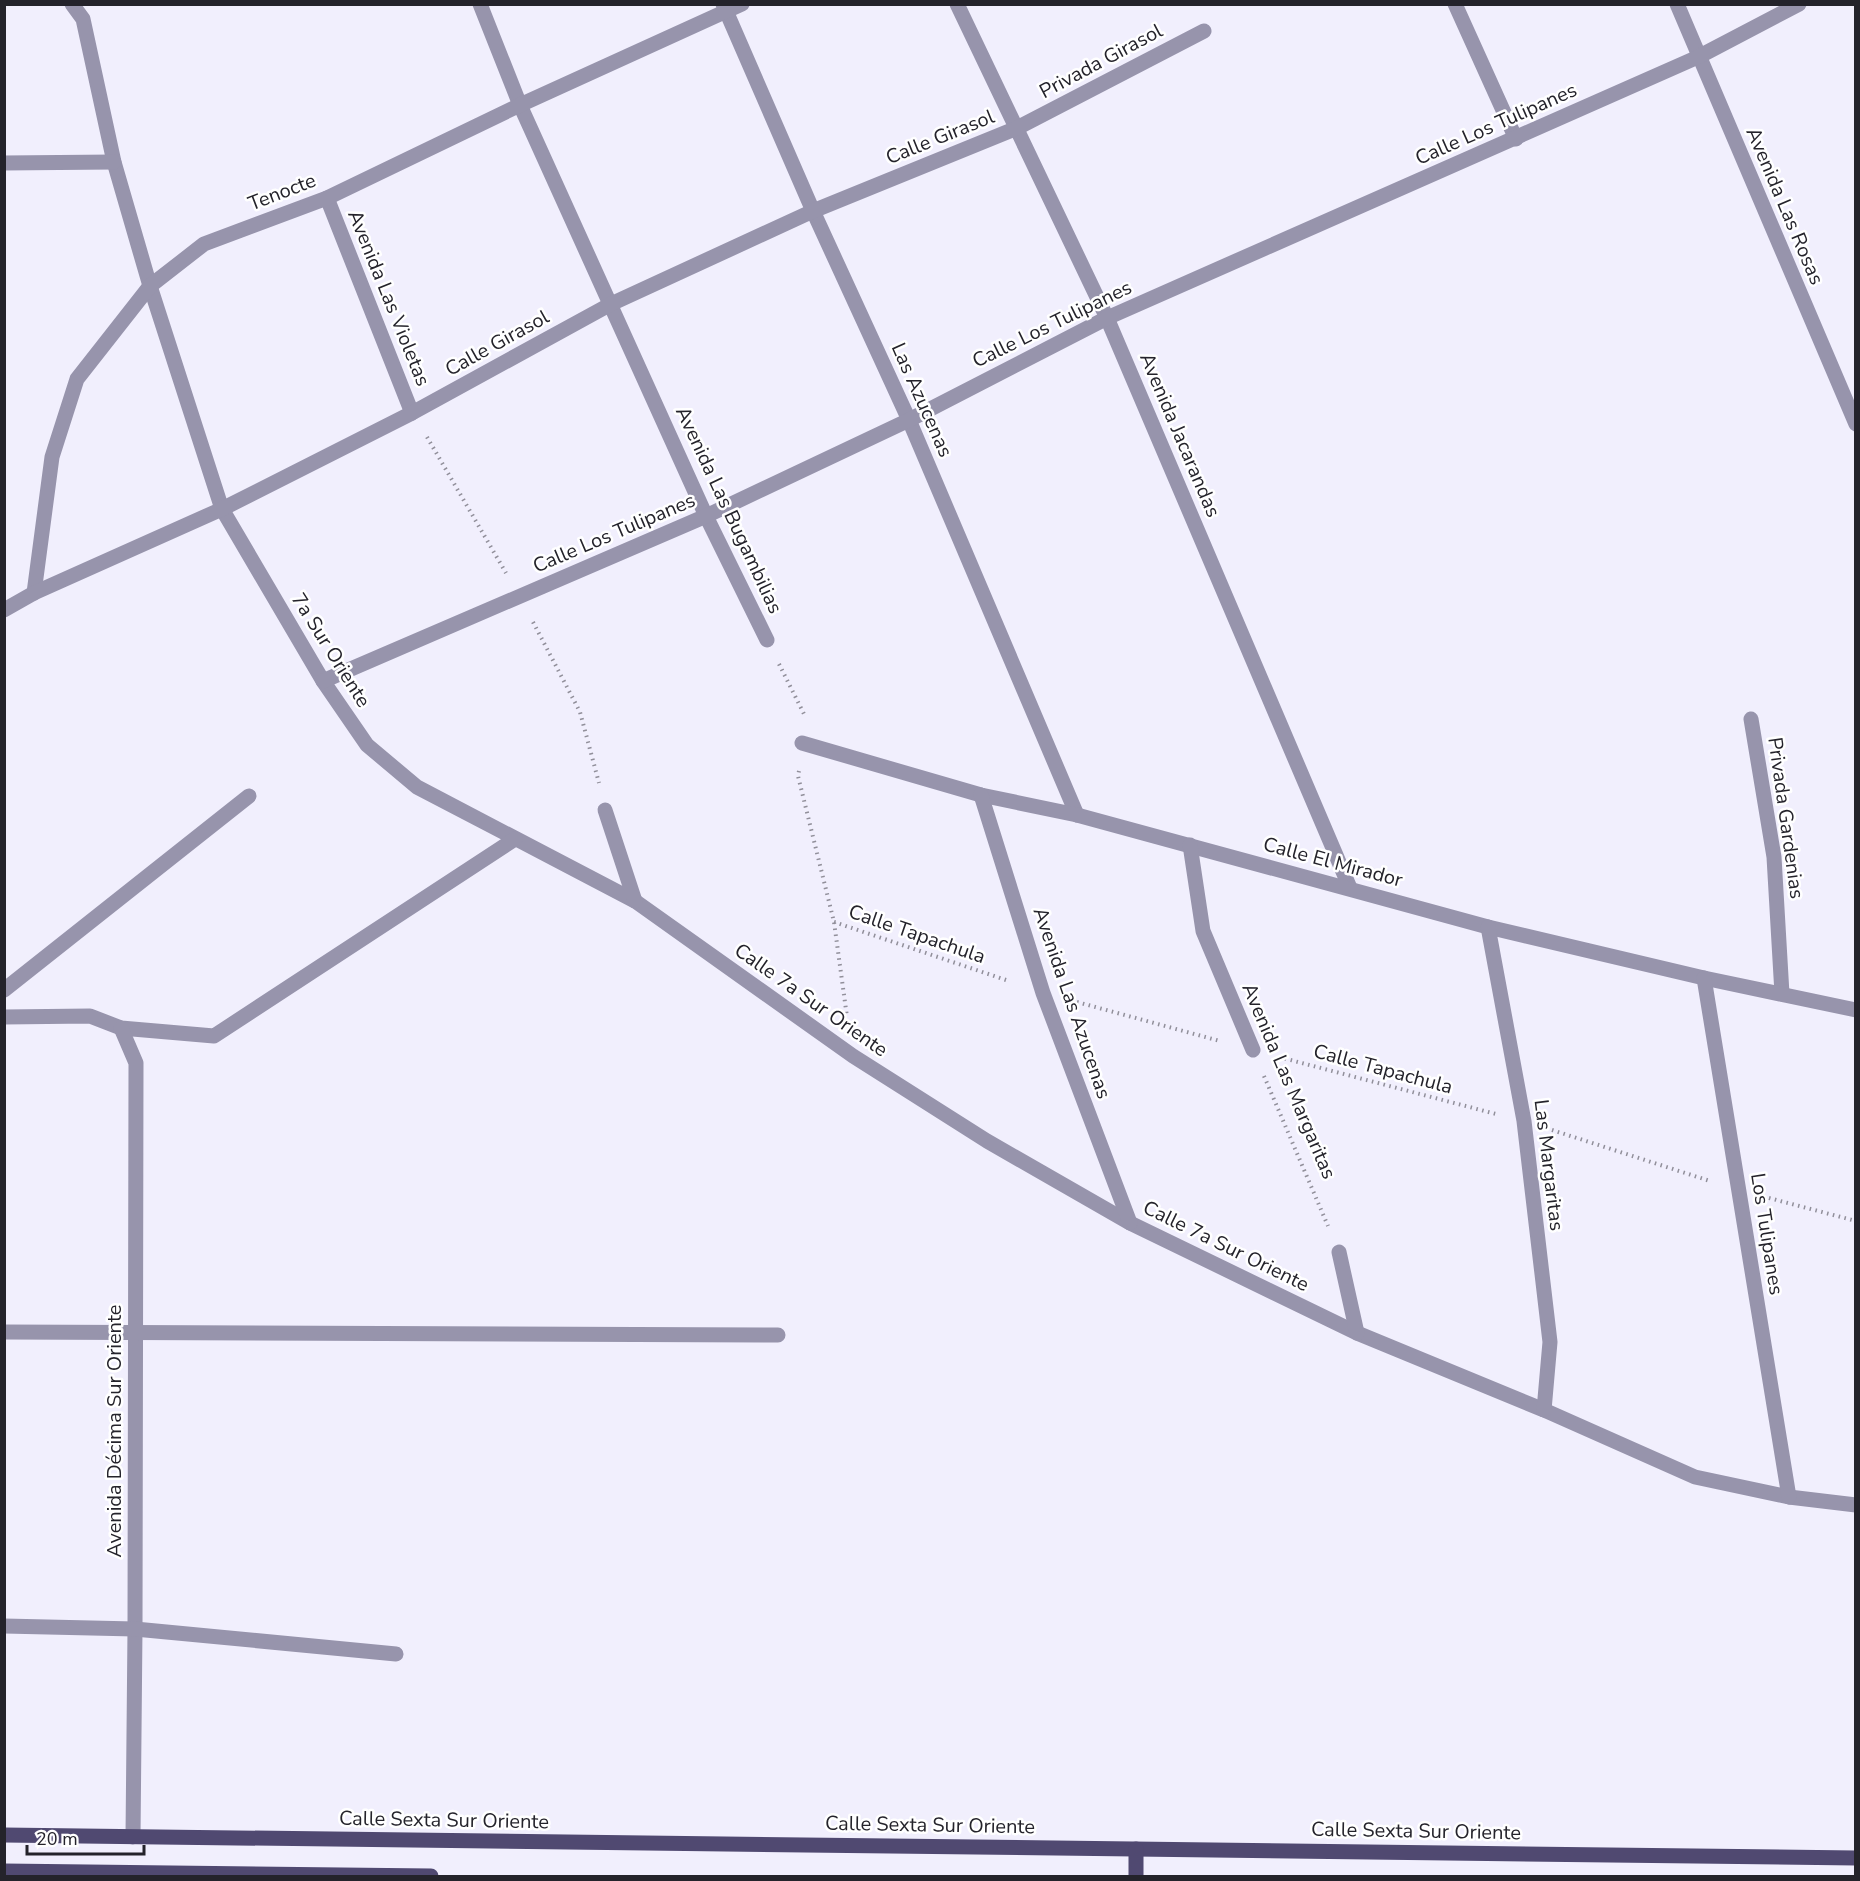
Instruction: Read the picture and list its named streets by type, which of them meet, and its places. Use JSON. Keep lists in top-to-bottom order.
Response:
{
  "streets": {
    "main road": ["Calle Sexta Sur Oriente"],
    "street": [
      "Privada Girasol",
      "Calle Los Tulipanes",
      "Calle Girasol",
      "Tenocte",
      "Avenida Las Rosas",
      "Avenida Las Violetas",
      "Las Azucenas",
      "Avenida Jacarandas",
      "Avenida Las Bugambilias",
      "7a Sur Oriente",
      "Privada Gardenias",
      "Calle El Mirador",
      "Calle 7a Sur Oriente",
      "Avenida Las Azucenas",
      "Avenida Las Margaritas",
      "Las Margaritas",
      "Los Tulipanes",
      "Avenida Décima Sur Oriente"
    ],
    "path": ["Calle Tapachula"]
  },
  "crossings": [
    ["Privada Girasol", "Calle Girasol"],
    ["Privada Girasol", "Avenida Jacarandas"],
    ["Calle Los Tulipanes", "Avenida Las Rosas"],
    ["Calle Los Tulipanes", "Las Azucenas"],
    ["Calle Los Tulipanes", "Avenida Jacarandas"],
    ["Calle Los Tulipanes", "Avenida Las Bugambilias"],
    ["Calle Los Tulipanes", "7a Sur Oriente"],
    ["Calle Girasol", "Tenocte"],
    ["Calle Girasol", "Avenida Las Violetas"],
    ["Calle Girasol", "Las Azucenas"],
    ["Calle Girasol", "Avenida Jacarandas"],
    ["Calle Girasol", "Avenida Las Bugambilias"],
    ["Calle Girasol", "7a Sur Oriente"],
    ["Tenocte", "Avenida Las Violetas"],
    ["Tenocte", "Las Azucenas"],
    ["Tenocte", "Avenida Las Bugambilias"],
    ["Tenocte", "7a Sur Oriente"],
    ["Las Azucenas", "Calle El Mirador"],
    ["Avenida Jacarandas", "Calle El Mirador"],
    ["Avenida Las Bugambilias", "Calle El Mirador"],
    ["Avenida Las Bugambilias", "Calle Tapachula"],
    ["Avenida Las Bugambilias", "Calle 7a Sur Oriente"],
    ["7a Sur Oriente", "Calle 7a Sur Oriente"],
    ["Privada Gardenias", "Calle El Mirador"],
    ["Calle El Mirador", "Avenida Las Azucenas"],
    ["Calle El Mirador", "Avenida Las Margaritas"],
    ["Calle El Mirador", "Las Margaritas"],
    ["Calle El Mirador", "Los Tulipanes"],
    ["Calle Tapachula", "Avenida Las Azucenas"],
    ["Calle Tapachula", "Avenida Las Margaritas"],
    ["Calle Tapachula", "Las Margaritas"],
    ["Calle Tapachula", "Los Tulipanes"],
    ["Calle 7a Sur Oriente", "Avenida Las Azucenas"],
    ["Calle 7a Sur Oriente", "Las Margaritas"],
    ["Calle 7a Sur Oriente", "Los Tulipanes"],
    ["Avenida Décima Sur Oriente", "Calle Sexta Sur Oriente"]
  ],
  "scale_bar": "20 m"
}
